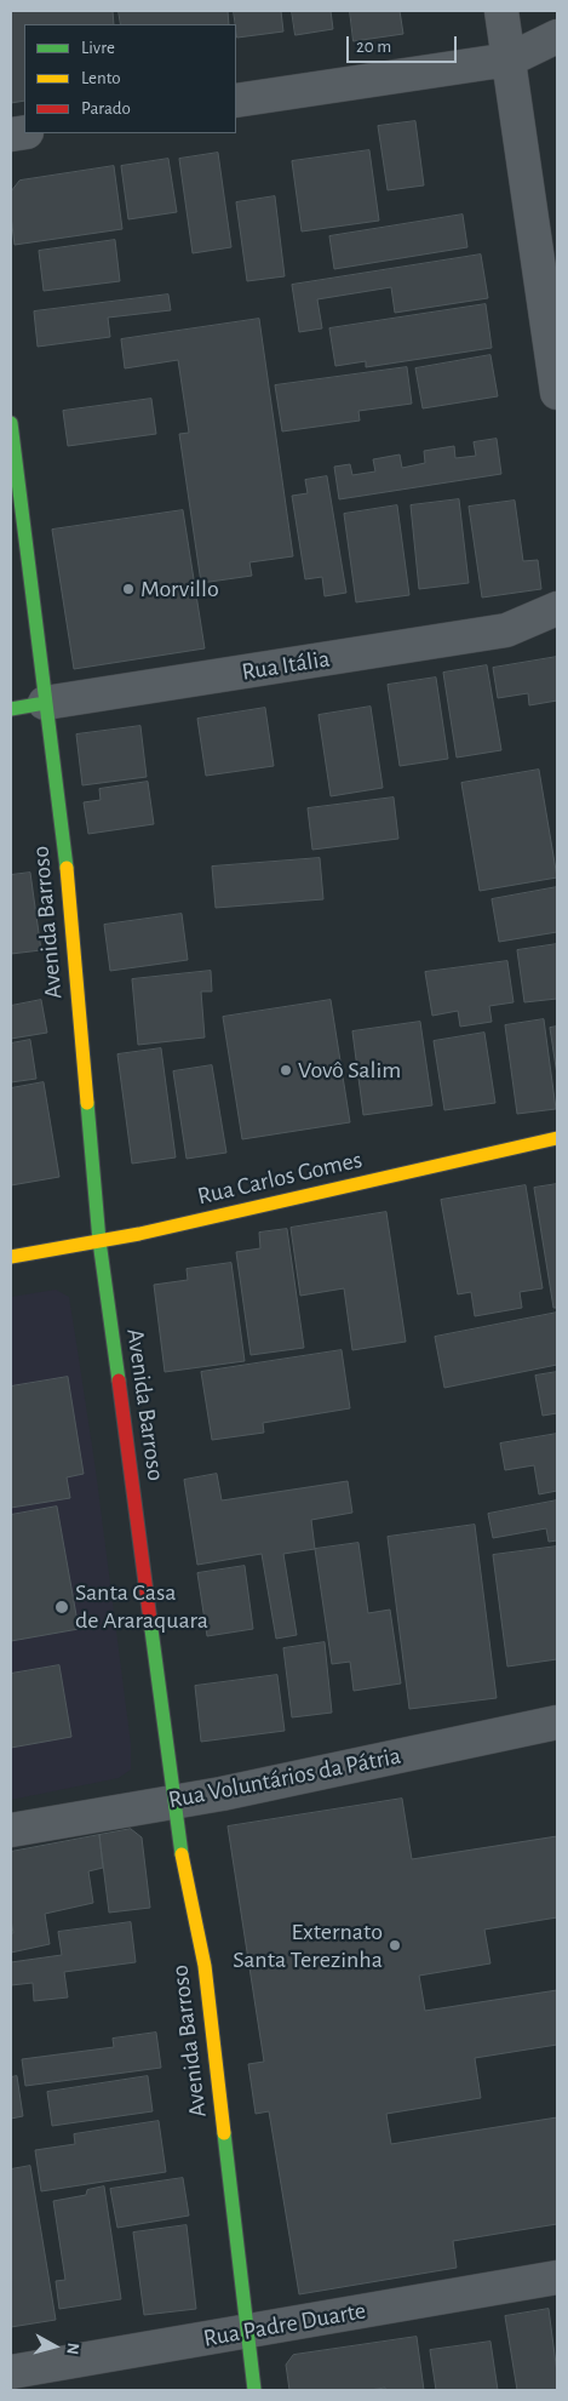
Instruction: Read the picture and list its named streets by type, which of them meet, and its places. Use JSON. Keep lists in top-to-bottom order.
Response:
{
  "streets": {
    "street": [
      "Rua Itália",
      "Avenida Barroso",
      "Rua Carlos Gomes",
      "Rua Voluntários da Pátria",
      "Rua Padre Duarte"
    ]
  },
  "crossings": [
    ["Rua Itália", "Avenida Barroso"],
    ["Avenida Barroso", "Rua Carlos Gomes"],
    ["Avenida Barroso", "Rua Voluntários da Pátria"],
    ["Avenida Barroso", "Rua Padre Duarte"]
  ],
  "places": [
    "Morvillo",
    "Vovô Salim",
    "Santa Casa de Araraquara",
    "Externato Santa Terezinha"
  ],
  "legend": ["Livre", "Lento", "Parado"],
  "scale_bar": "20 m",
  "north": "right"
}
